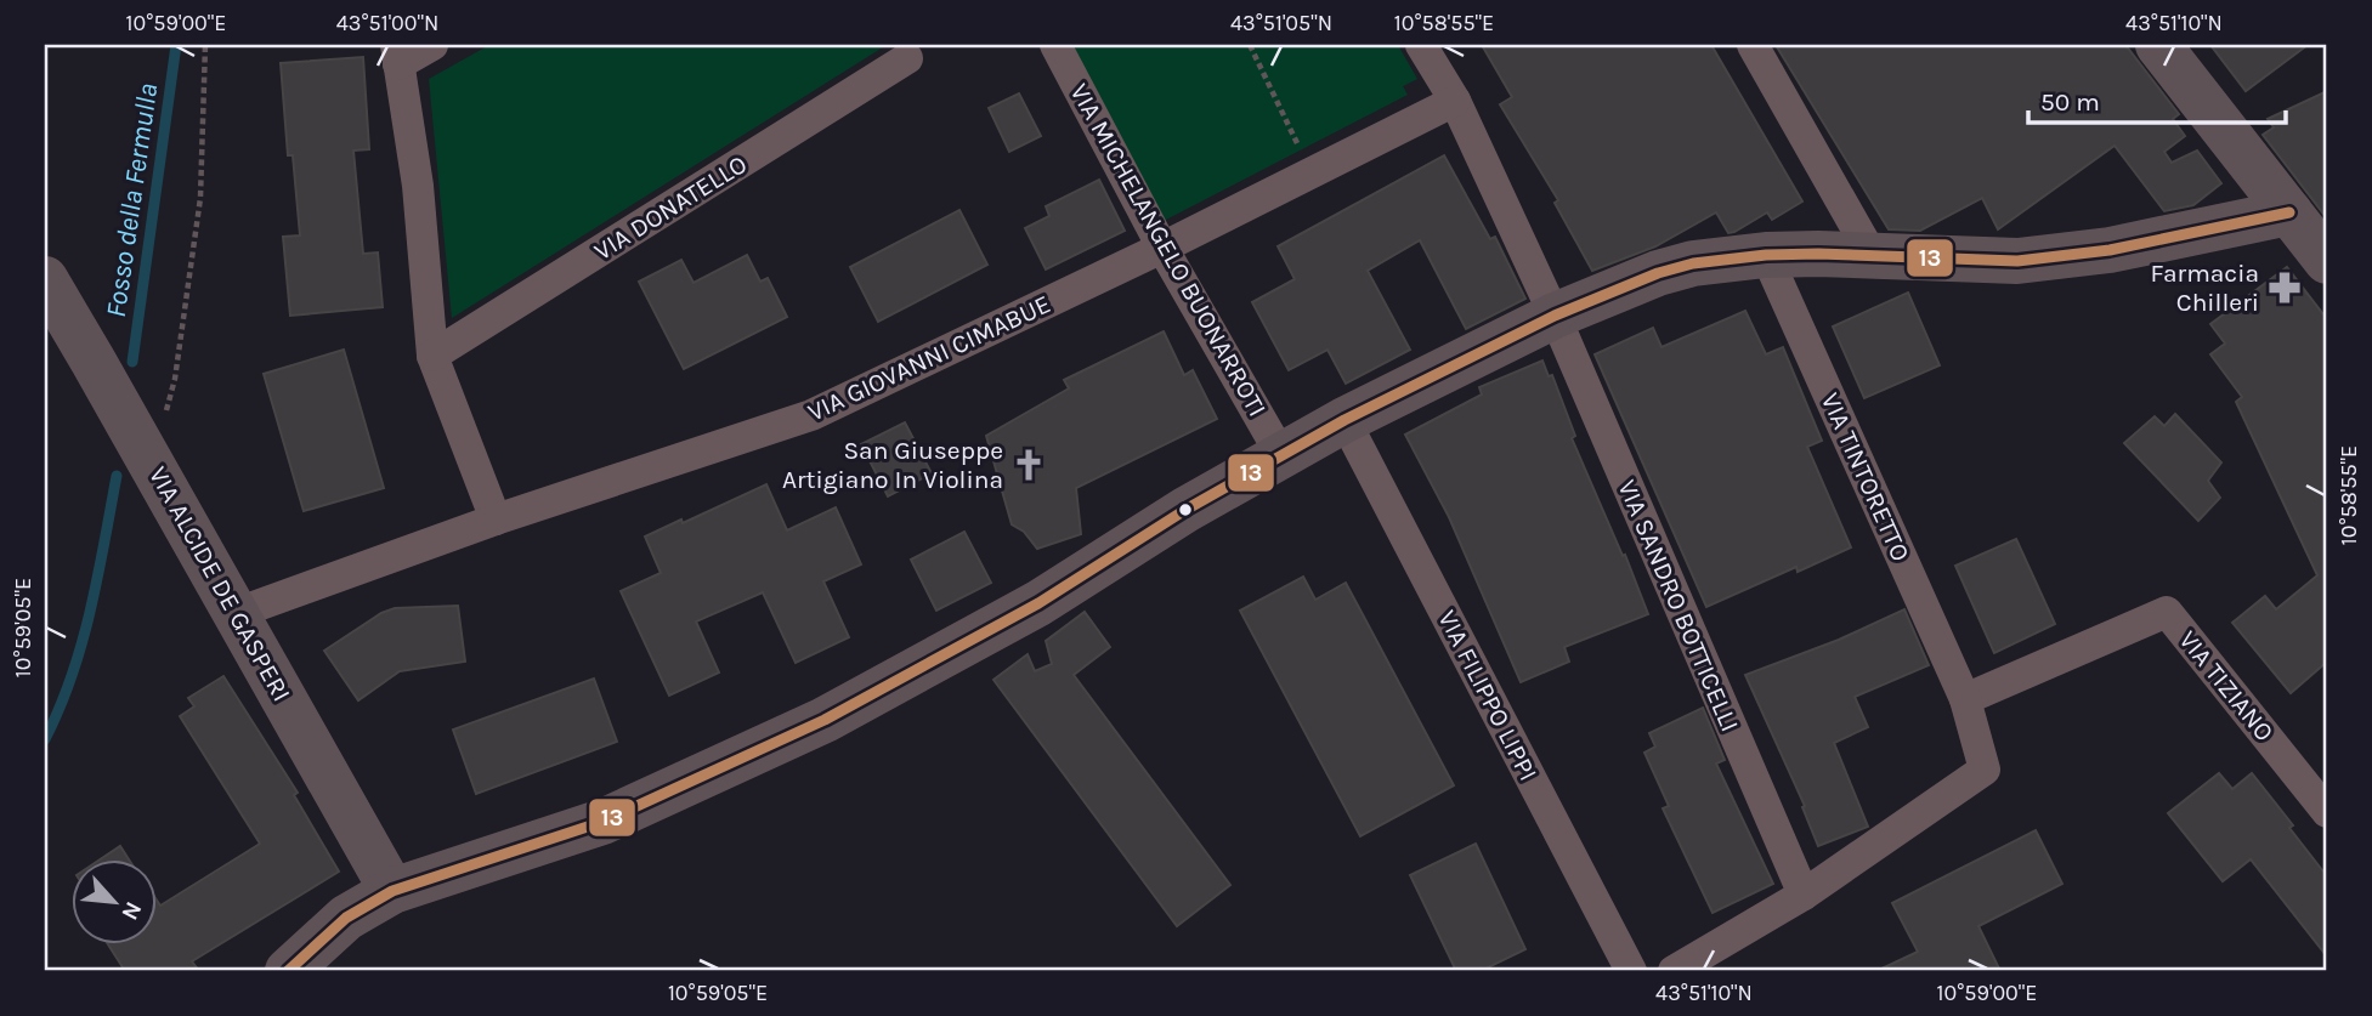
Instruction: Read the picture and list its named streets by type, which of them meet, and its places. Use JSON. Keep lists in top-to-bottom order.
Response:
{
  "streets": {
    "street": [
      "VIA DONATELLO",
      "VIA MICHELANGELO BUONARROTI",
      "VIA GIOVANNI CIMABUE",
      "VIA TINTORETTO",
      "VIA ALCIDE DE GASPERI",
      "VIA SANDRO BOTTICELLI",
      "VIA TIZIANO",
      "VIA FILIPPO LIPPI"
    ]
  },
  "crossings": [
    ["VIA MICHELANGELO BUONARROTI", "VIA GIOVANNI CIMABUE"],
    ["VIA GIOVANNI CIMABUE", "VIA ALCIDE DE GASPERI"],
    ["VIA GIOVANNI CIMABUE", "VIA SANDRO BOTTICELLI"],
    ["VIA TINTORETTO", "VIA TIZIANO"]
  ],
  "water": ["Fosso della Fermulla"],
  "places": {
    "pharmacy": ["Farmacia Chilleri"],
    "church": ["San Giuseppe Artigiano In Violina"]
  },
  "lines": ["transit line 13"],
  "scale_bar": "50 m",
  "north": "bottom right",
  "coordinates": [
    "10°59'00\"E",
    "43°51'00\"N",
    "43°51'05\"N",
    "10°58'55\"E",
    "43°51'10\"N",
    "10°59'05\"E"
  ]
}
